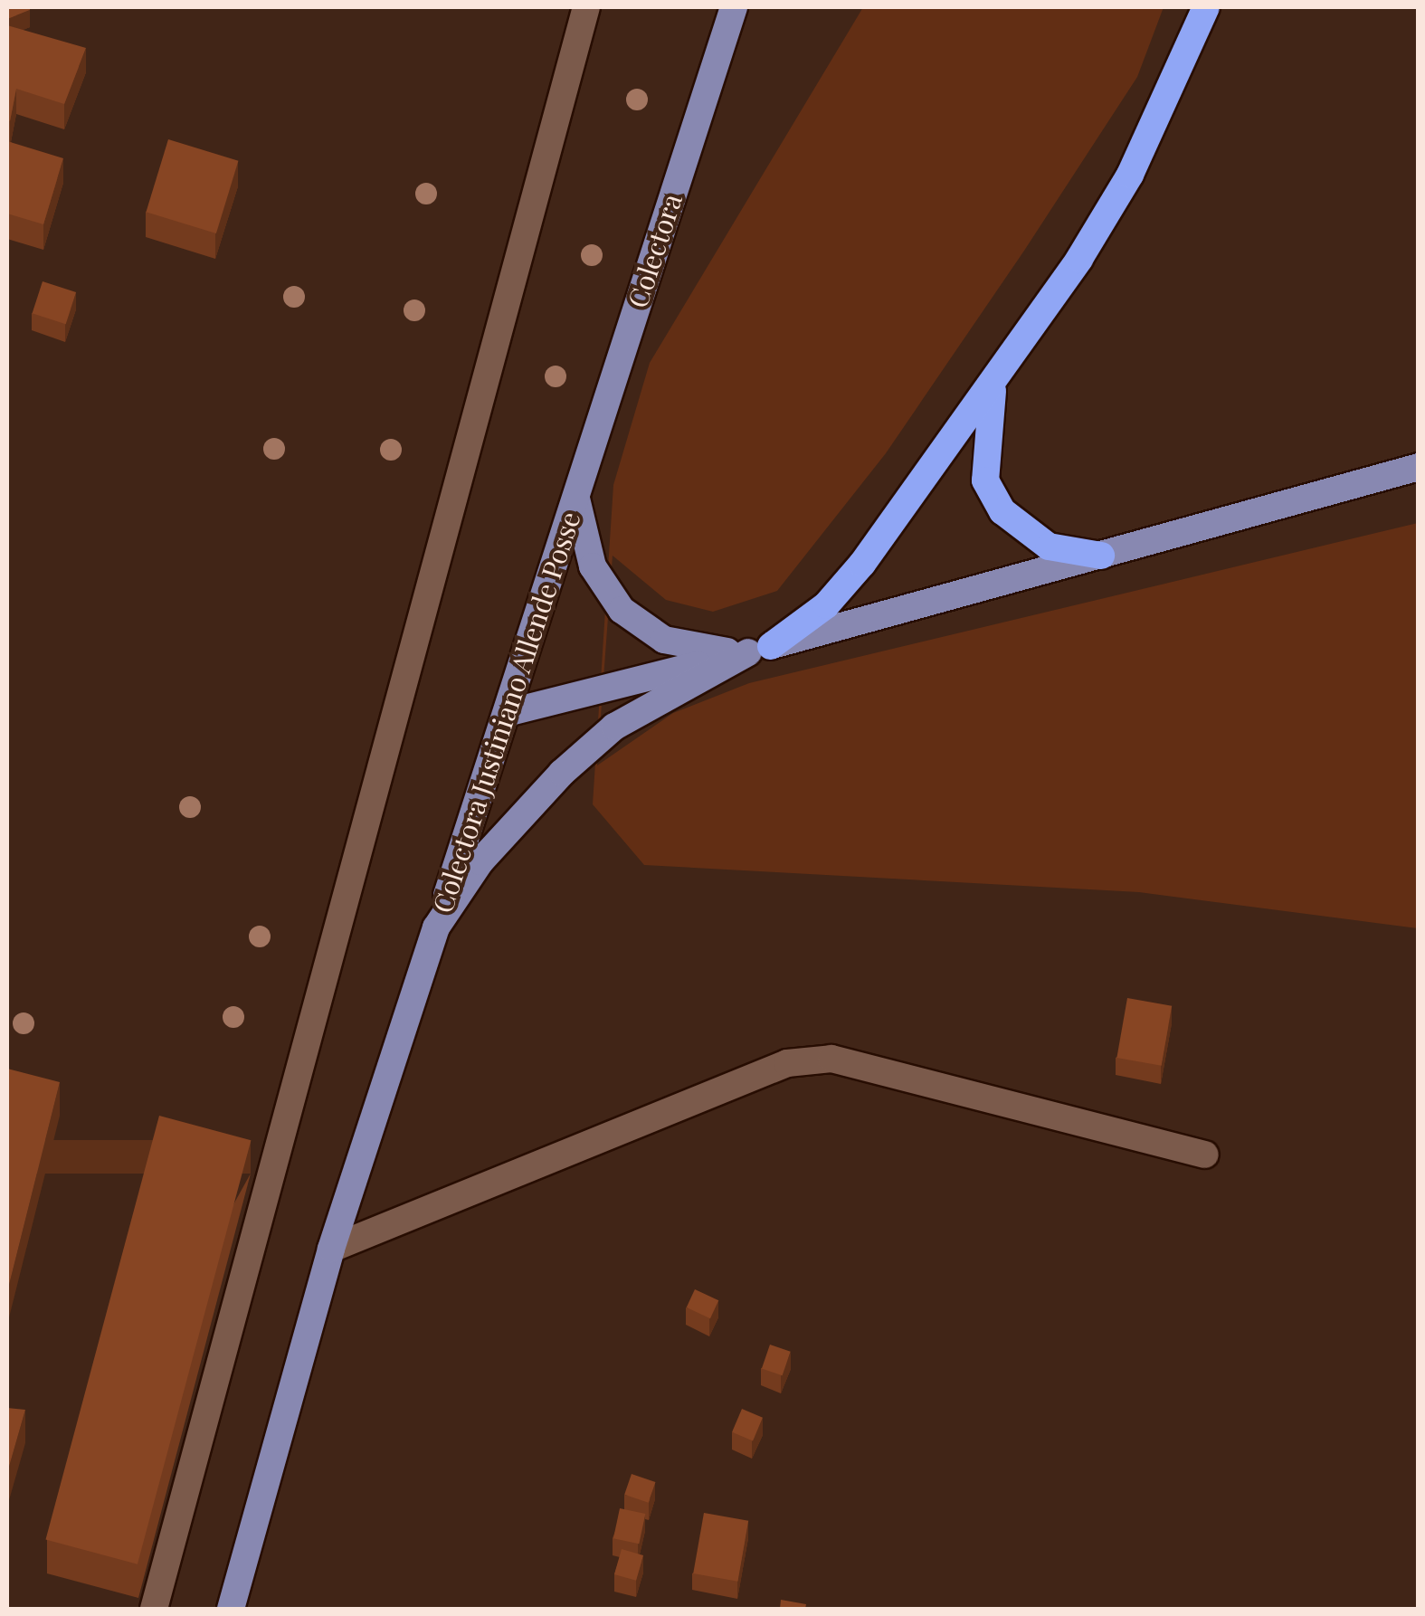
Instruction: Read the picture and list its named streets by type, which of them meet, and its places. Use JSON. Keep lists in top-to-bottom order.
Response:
{
  "streets": {
    "main road": ["Colectora", "Colectora Justiniano Allende Posse"]
  },
  "crossings": [
    ["Colectora", "Colectora Justiniano Allende Posse"]
  ]
}
